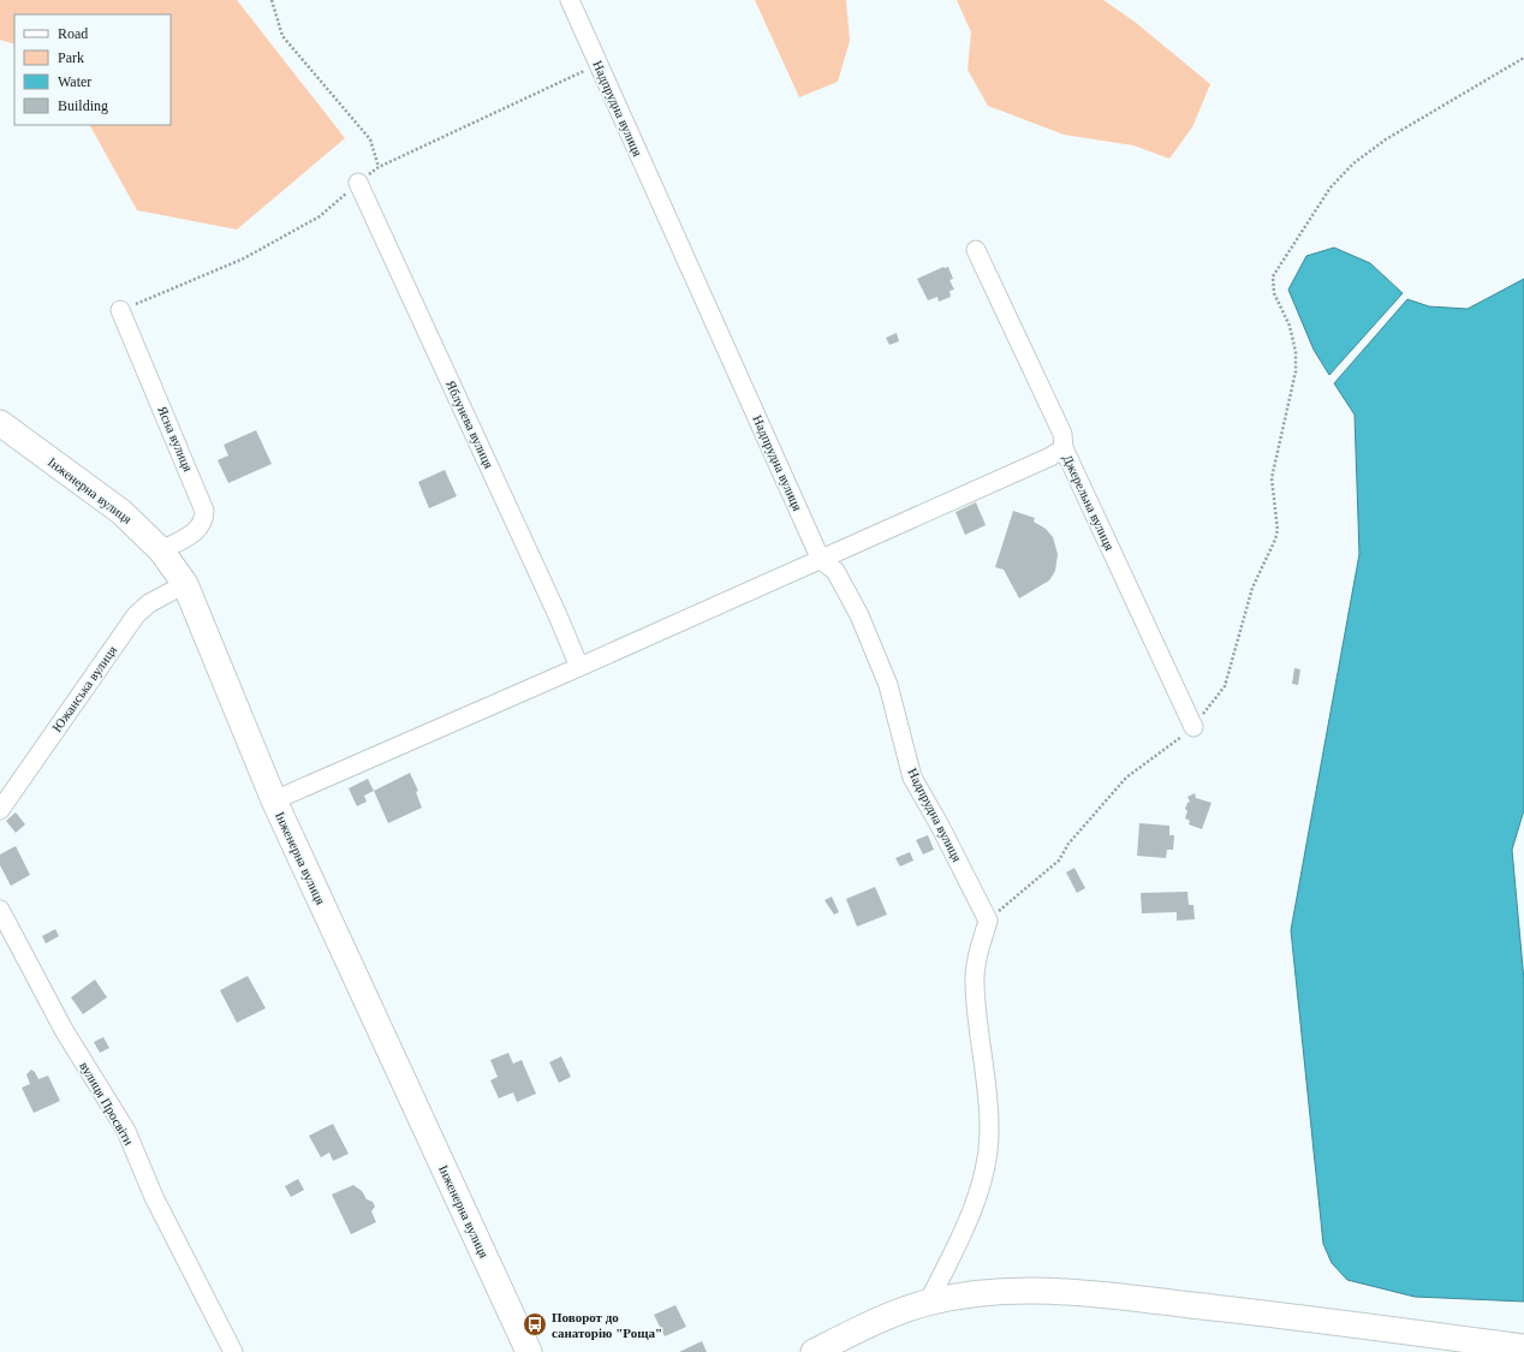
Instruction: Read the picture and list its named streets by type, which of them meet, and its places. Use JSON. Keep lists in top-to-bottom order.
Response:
{
  "streets": {
    "street": [
      "Надпрудна вулиця",
      "Яблунева вулиця",
      "Ясна вулиця",
      "Інженерна вулиця",
      "Джерельна вулиця",
      "Южанська вулиця",
      "вулиця Просвіти"
    ]
  },
  "crossings": [
    ["Ясна вулиця", "Інженерна вулиця"],
    ["Інженерна вулиця", "Южанська вулиця"]
  ],
  "places": {
    "bus stop": ["Поворот до санаторію \"Роща\""]
  },
  "legend": [
    "Road",
    "Park",
    "Water",
    "Building"
  ]
}
